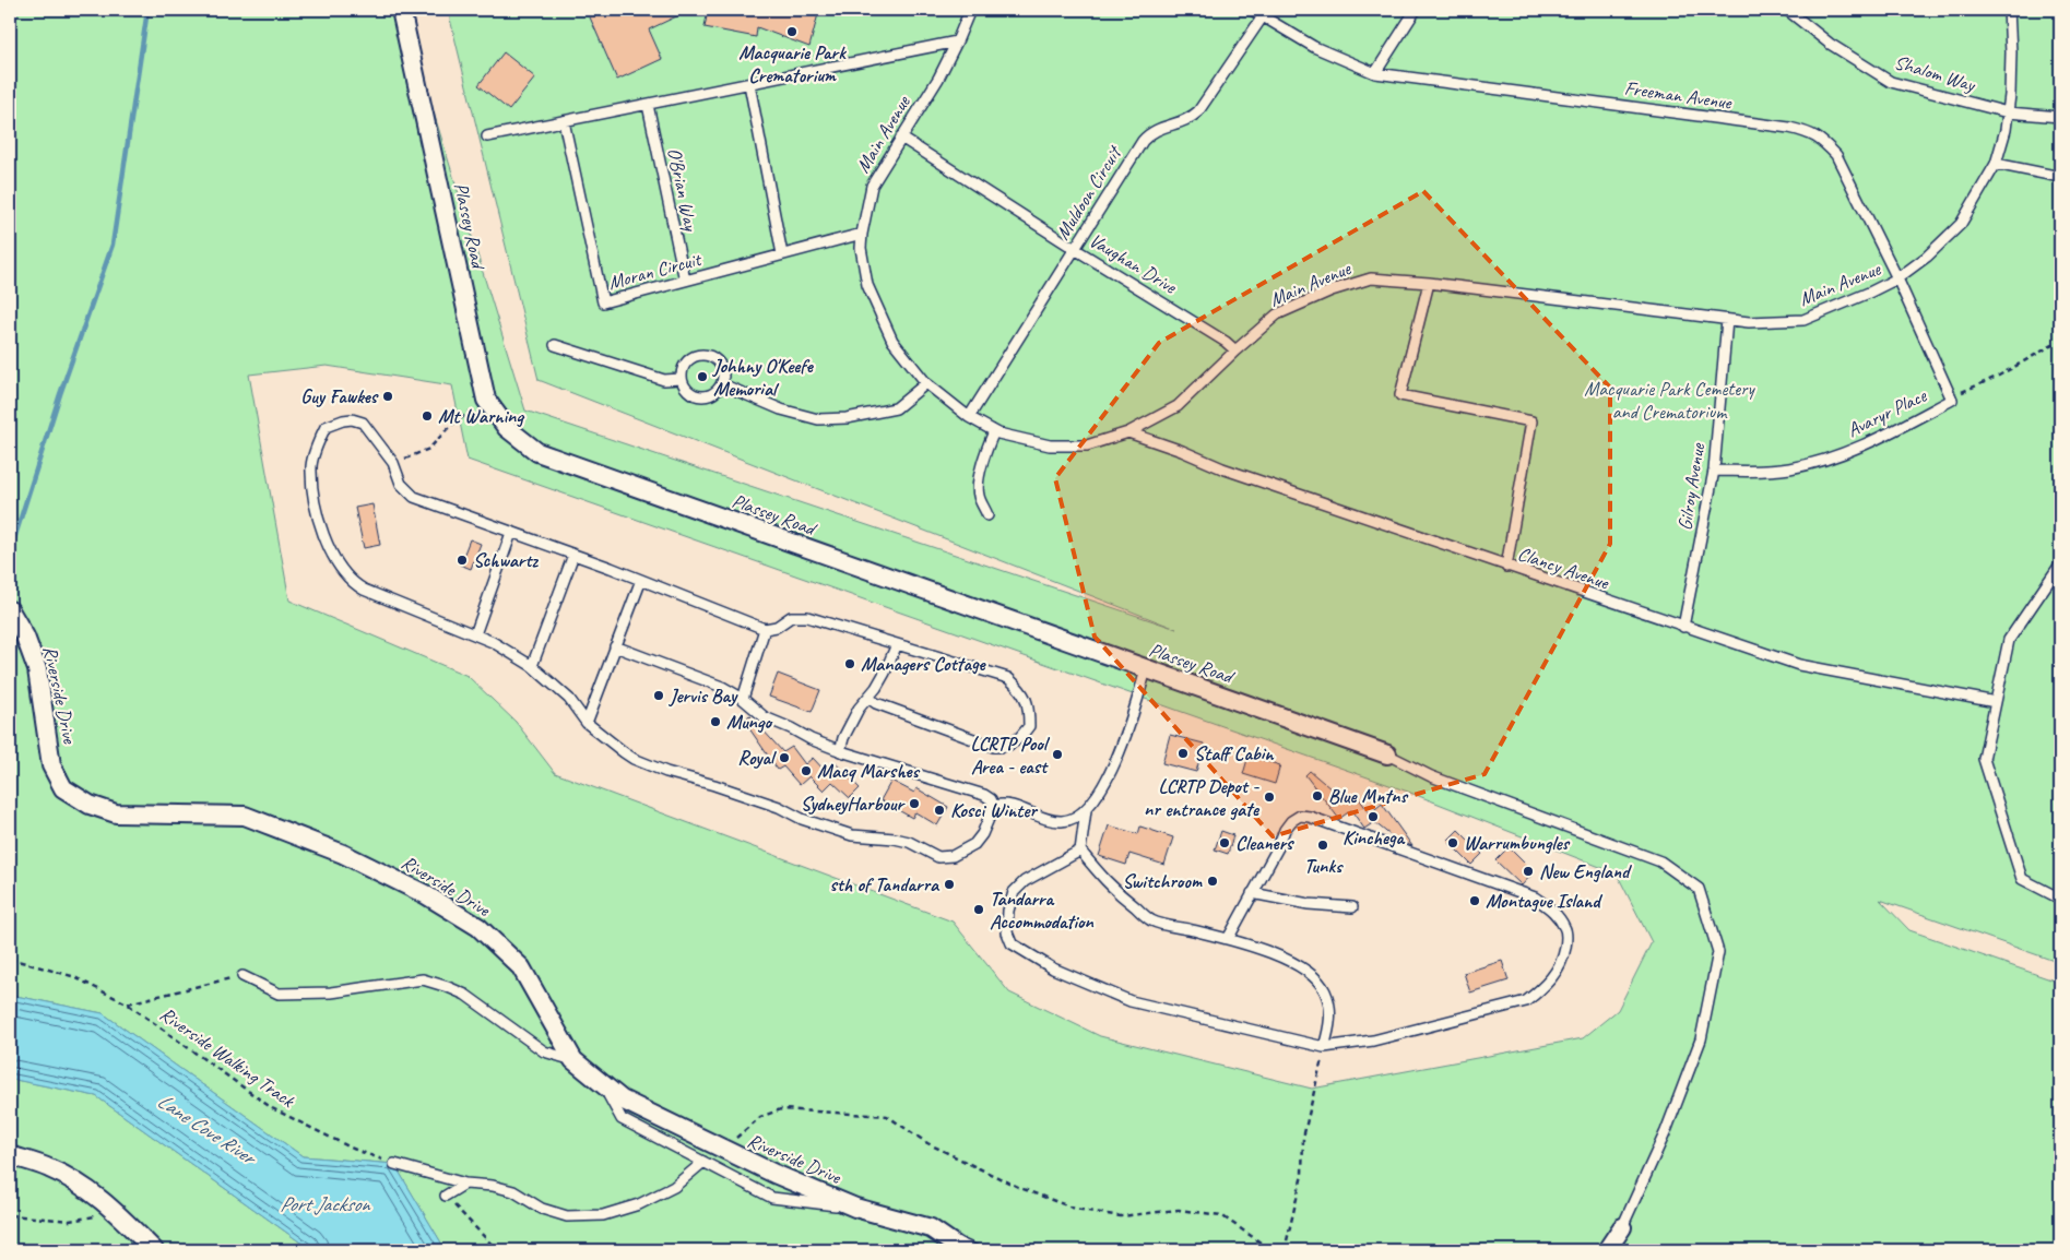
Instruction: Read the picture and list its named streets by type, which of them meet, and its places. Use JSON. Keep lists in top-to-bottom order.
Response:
{
  "streets": {
    "street": ["Plassey Road", "Riverside Drive"],
    "lane": [
      "Shalom Way",
      "Freeman Avenue",
      "Main Avenue",
      "O'Brian Way",
      "Muldoon Circuit",
      "Vaughan Drive",
      "Moran Circuit",
      "Avaryr Place",
      "Gilroy Avenue",
      "Clancy Avenue"
    ],
    "path": ["Riverside Walking Track"]
  },
  "crossings": [
    ["Shalom Way", "Main Avenue"],
    ["Freeman Avenue", "Main Avenue"],
    ["Freeman Avenue", "Muldoon Circuit"],
    ["Freeman Avenue", "Avaryr Place"],
    ["Main Avenue", "Muldoon Circuit"],
    ["Main Avenue", "Vaughan Drive"],
    ["Main Avenue", "Moran Circuit"],
    ["Main Avenue", "Gilroy Avenue"],
    ["Main Avenue", "Clancy Avenue"],
    ["O'Brian Way", "Moran Circuit"],
    ["Muldoon Circuit", "Vaughan Drive"],
    ["Avaryr Place", "Gilroy Avenue"],
    ["Gilroy Avenue", "Clancy Avenue"]
  ],
  "water": ["Lane Cove River", "Port Jackson"],
  "parks": ["Macquarie Park Cemetery and Crematorium"],
  "places": [
    "Macquarie Park Crematorium",
    "Johhny O'Keefe Memorial",
    "Guy Fawkes",
    "Mt Warning",
    "Schwartz",
    "Managers Cottage",
    "Jervis Bay",
    "Mungo",
    "Staff Cabin",
    "LCRTP Pool Area - east",
    "Royal",
    "Macq Marshes",
    "Blue Mntns",
    "LCRTP Depot - nr entrance gate",
    "SydneyHarbour",
    "Kosci Winter",
    "Kinchega",
    "Cleaners",
    "Warrumbungles",
    "Tunks",
    "New England",
    "Switchroom",
    "sth of Tandarra",
    "Montague Island",
    "Tandarra Accommodation"
  ]
}
